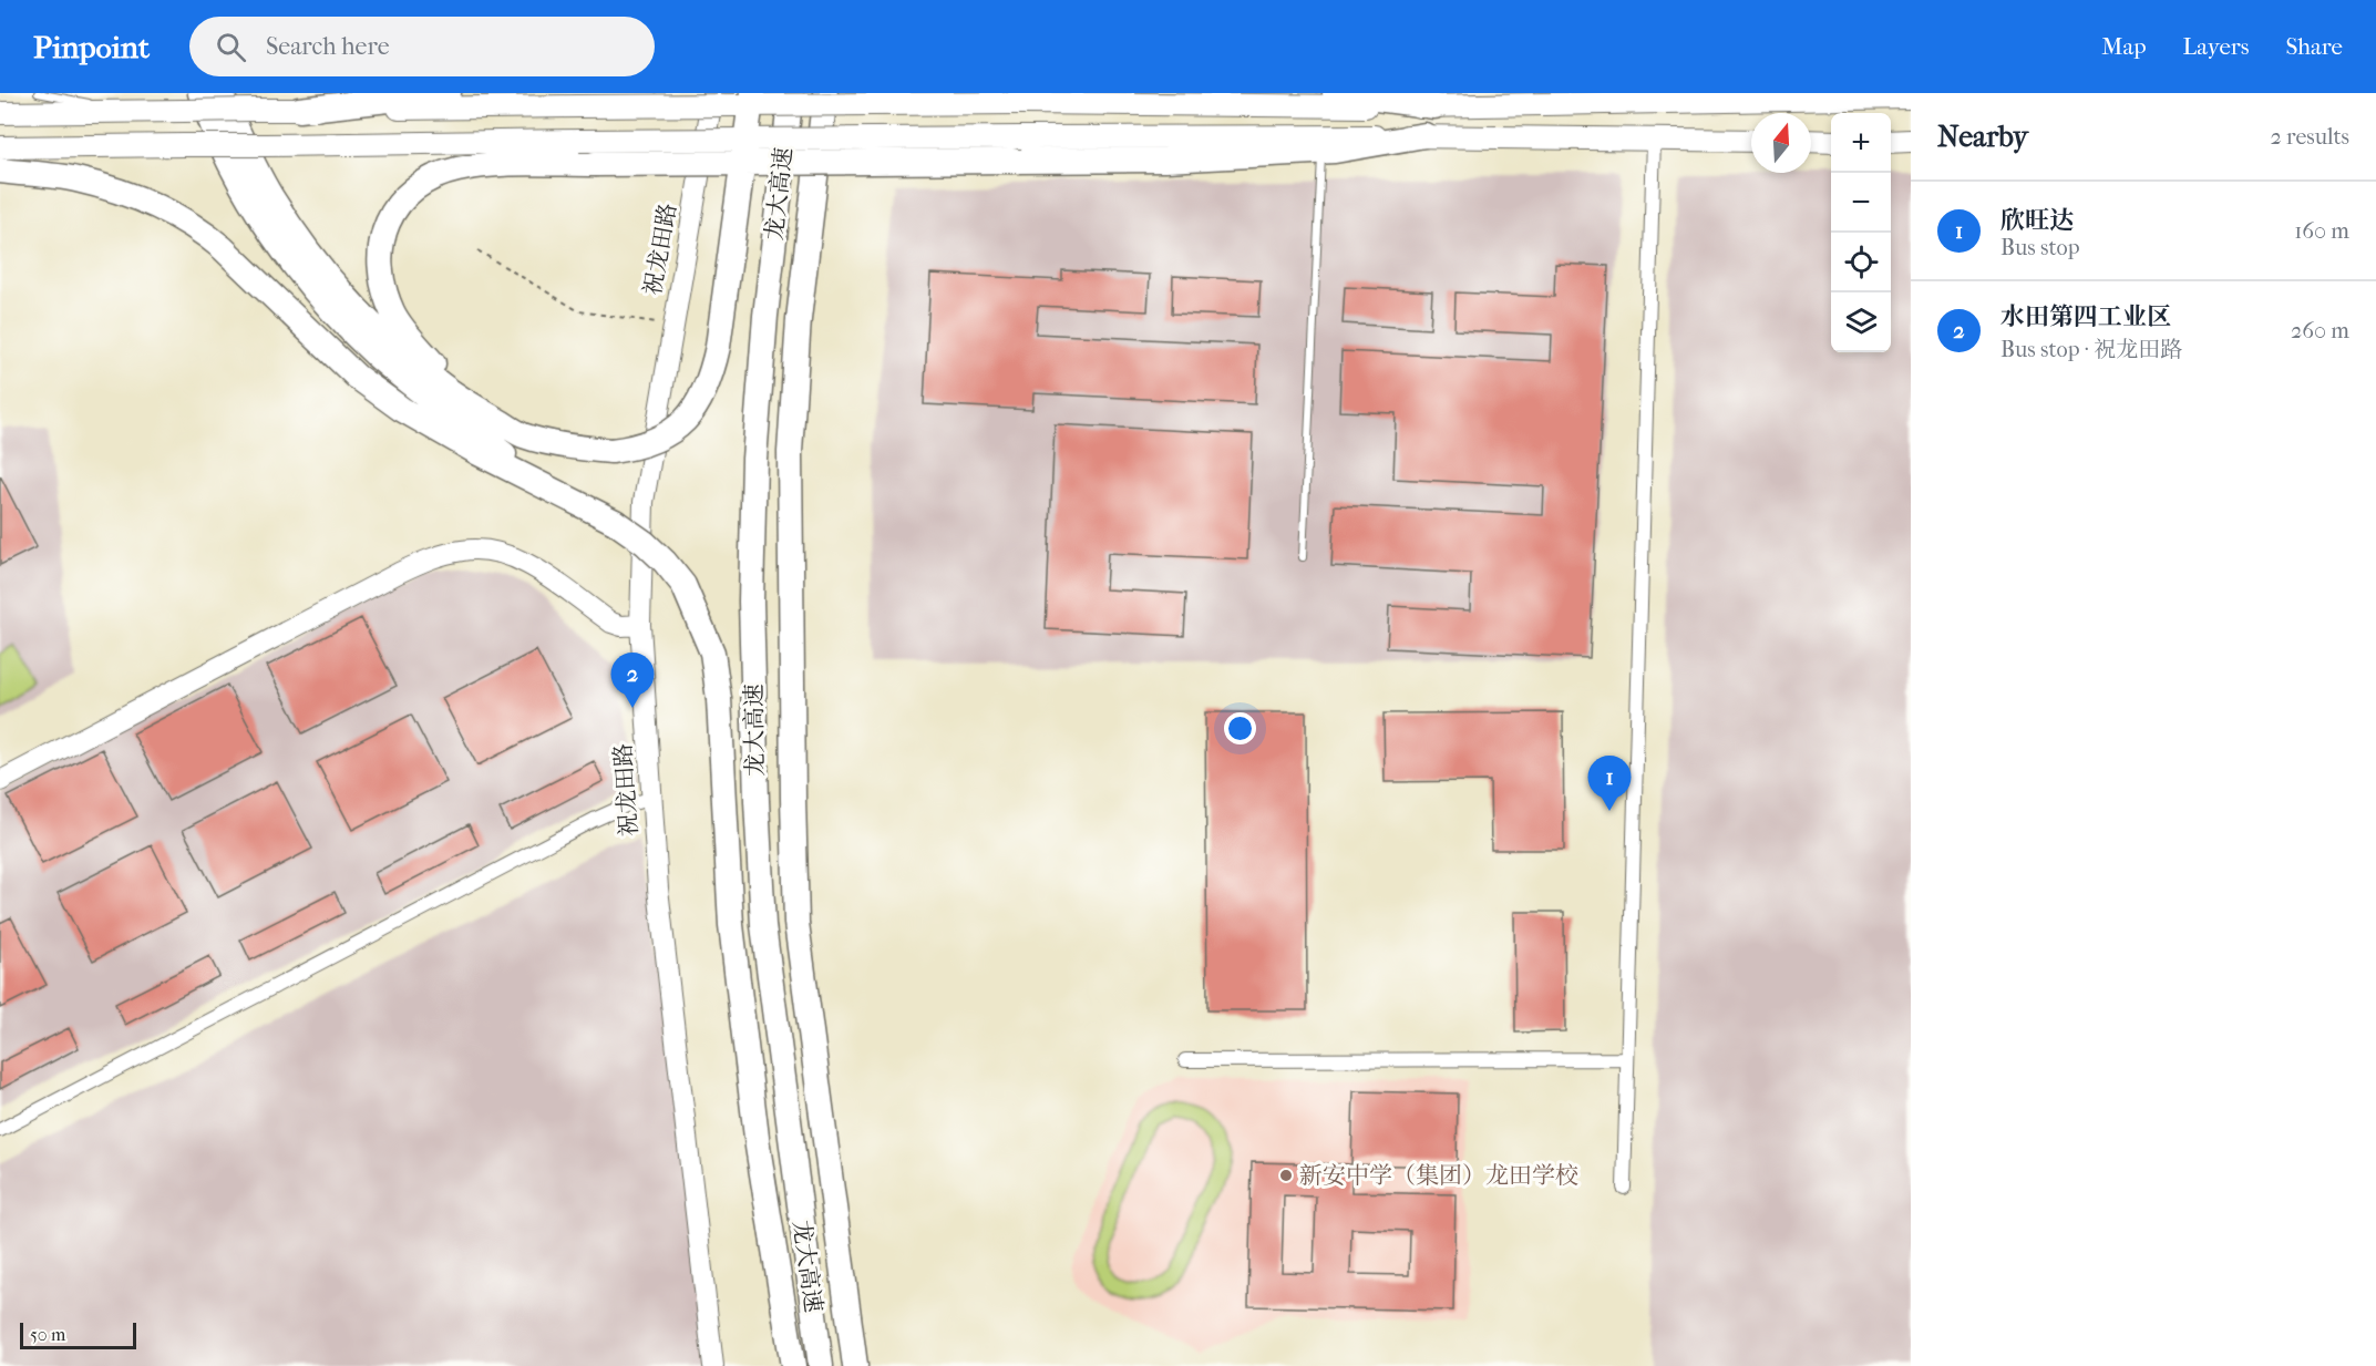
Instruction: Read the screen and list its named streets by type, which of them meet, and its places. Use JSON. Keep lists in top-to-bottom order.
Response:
{
  "streets": {
    "highway": ["龙大高速"],
    "street": ["祝龙田路"]
  },
  "places": ["新安中学（集团）龙田学校"],
  "scale_bar": "50 m",
  "north": "top",
  "page": {
    "header": "Pinpoint",
    "search": "Search here",
    "nav": ["Map", "Layers", "Share"],
    "heading": ["Nearby", "2 results"],
    "map_buttons": ["+", "−"],
    "list": [
      {
        "mark": "1",
        "name": "欣旺达",
        "note": "Bus stop",
        "value": "160 m"
      },
      {
        "mark": "2",
        "name": "水田第四工业区",
        "note": "Bus stop · 祝龙田路",
        "value": "260 m"
      }
    ],
    "pins": ["2", "1"],
    "scale": "50 m"
  }
}
